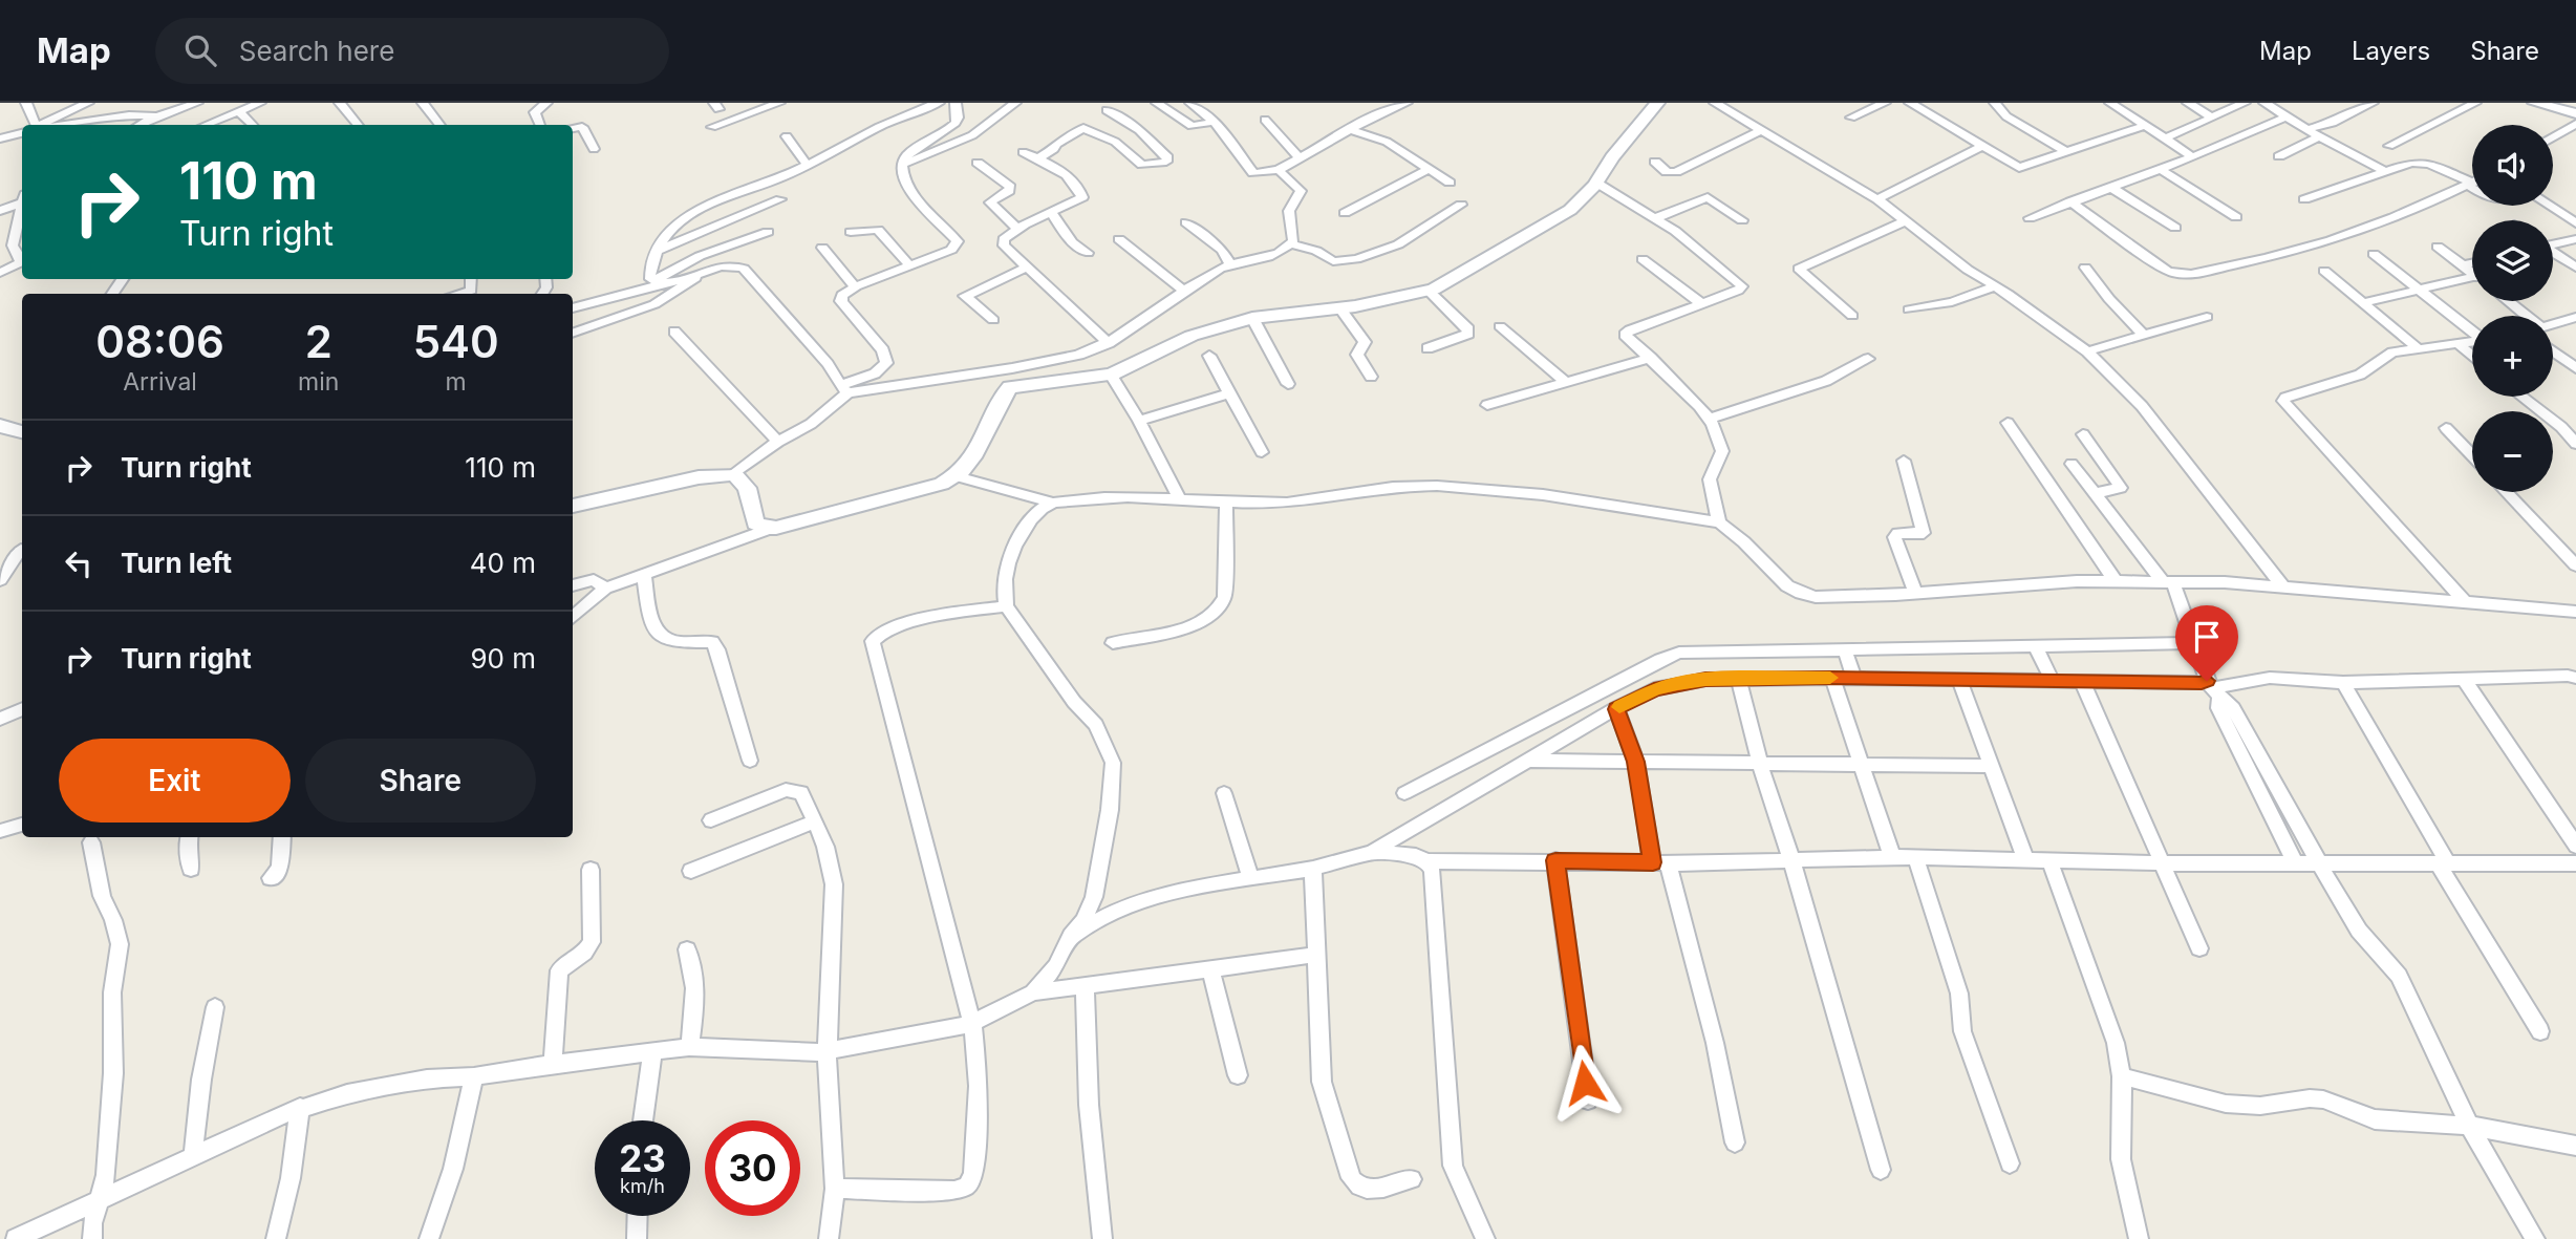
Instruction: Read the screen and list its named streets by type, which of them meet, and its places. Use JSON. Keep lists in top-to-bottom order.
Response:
{
  "page": {
    "header": "Map",
    "search": "Search here",
    "nav": ["Map", "Layers", "Share"],
    "map_buttons": ["+", "−"],
    "turn": ["110 m", "Turn right"],
    "eta": [
      "08:06",
      "Arrival",
      "2",
      "min",
      "540",
      "m"
    ],
    "list": [
      {
        "name": "Turn right",
        "value": "110 m"
      },
      {
        "name": "Turn left",
        "value": "40 m"
      },
      {
        "name": "Turn right",
        "value": "90 m"
      }
    ],
    "buttons": ["Exit", "Share"],
    "speed": "23 km/h",
    "limit": "30"
  }
}
